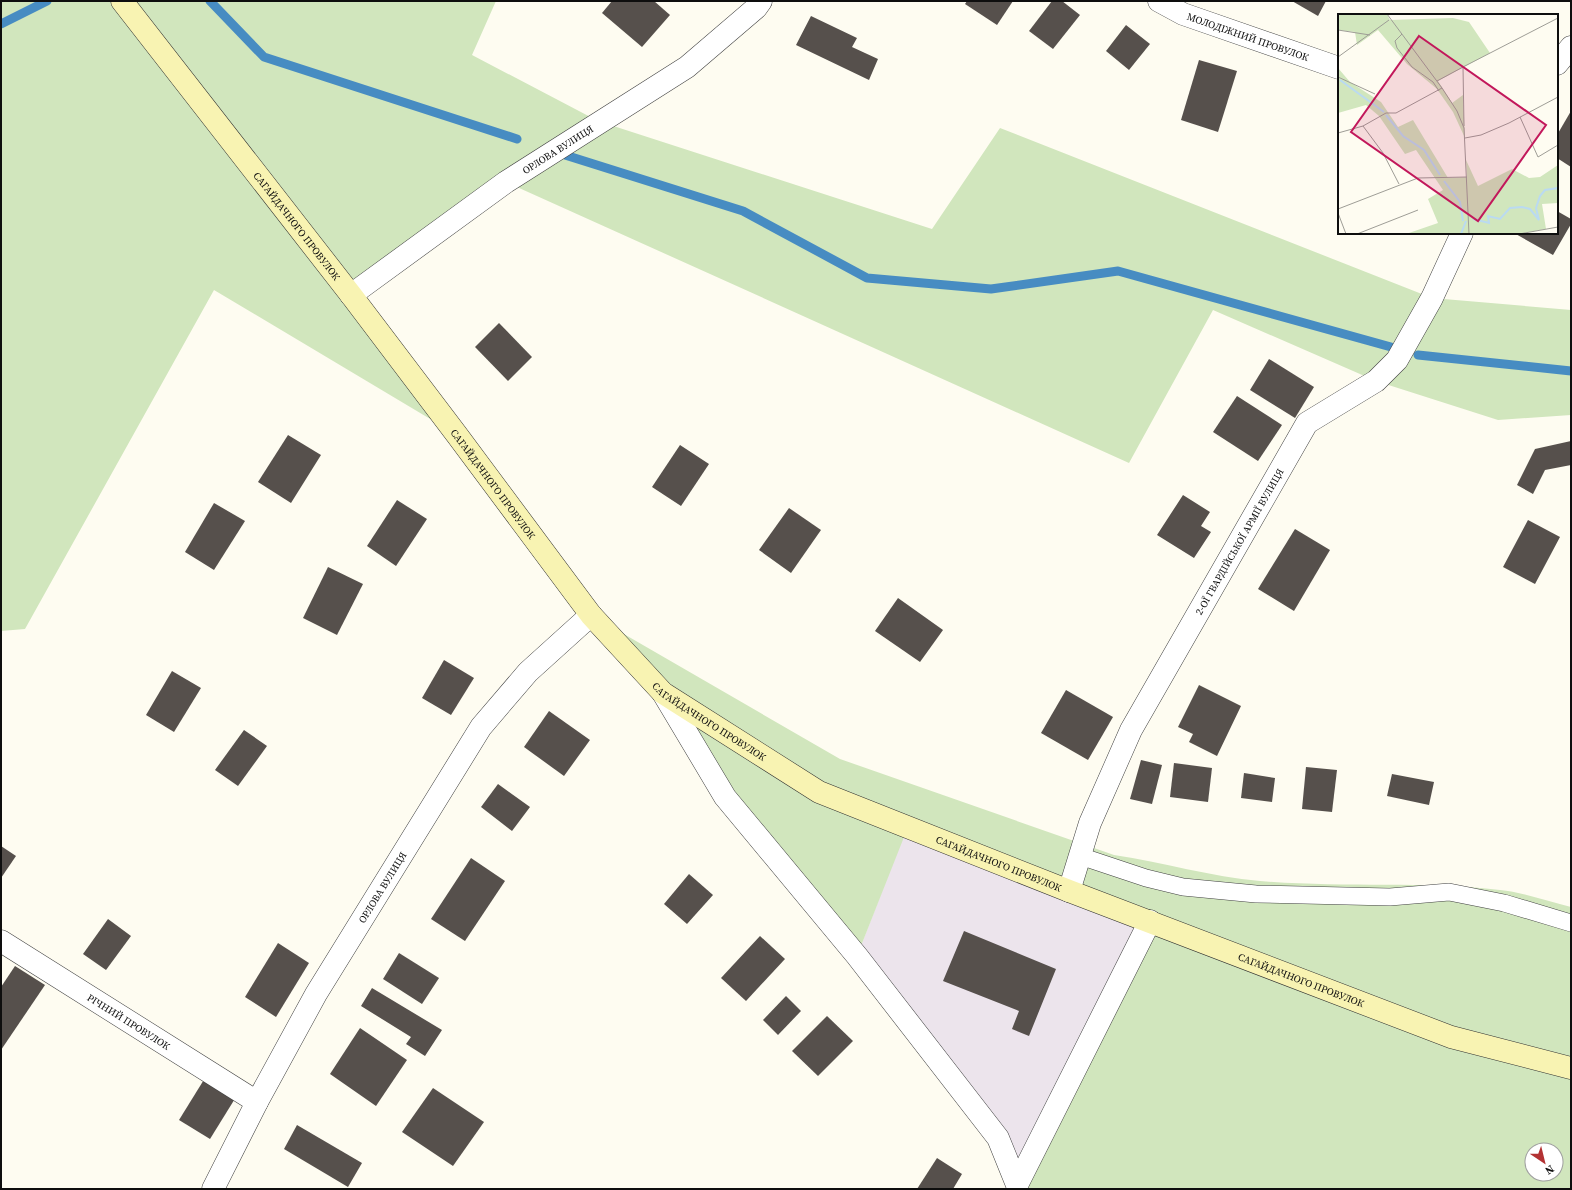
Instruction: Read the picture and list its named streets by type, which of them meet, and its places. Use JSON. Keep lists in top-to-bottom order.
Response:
{
  "streets": {
    "street": [
      "МОЛОДІЖНИЙ ПРОВУЛОК",
      "ОРЛОВА ВУЛИЦЯ",
      "САГАЙДАЧНОГО ПРОВУЛОК",
      "2-ОЇ ГВАРДІЙСЬКОЇ АРМІЇ ВУЛИЦЯ",
      "РІЧНИЙ ПРОВУЛОК"
    ]
  },
  "crossings": [
    ["ОРЛОВА ВУЛИЦЯ", "САГАЙДАЧНОГО ПРОВУЛОК"],
    ["ОРЛОВА ВУЛИЦЯ", "РІЧНИЙ ПРОВУЛОК"],
    ["САГАЙДАЧНОГО ПРОВУЛОК", "2-ОЇ ГВАРДІЙСЬКОЇ АРМІЇ ВУЛИЦЯ"]
  ],
  "north": "bottom right"
}
